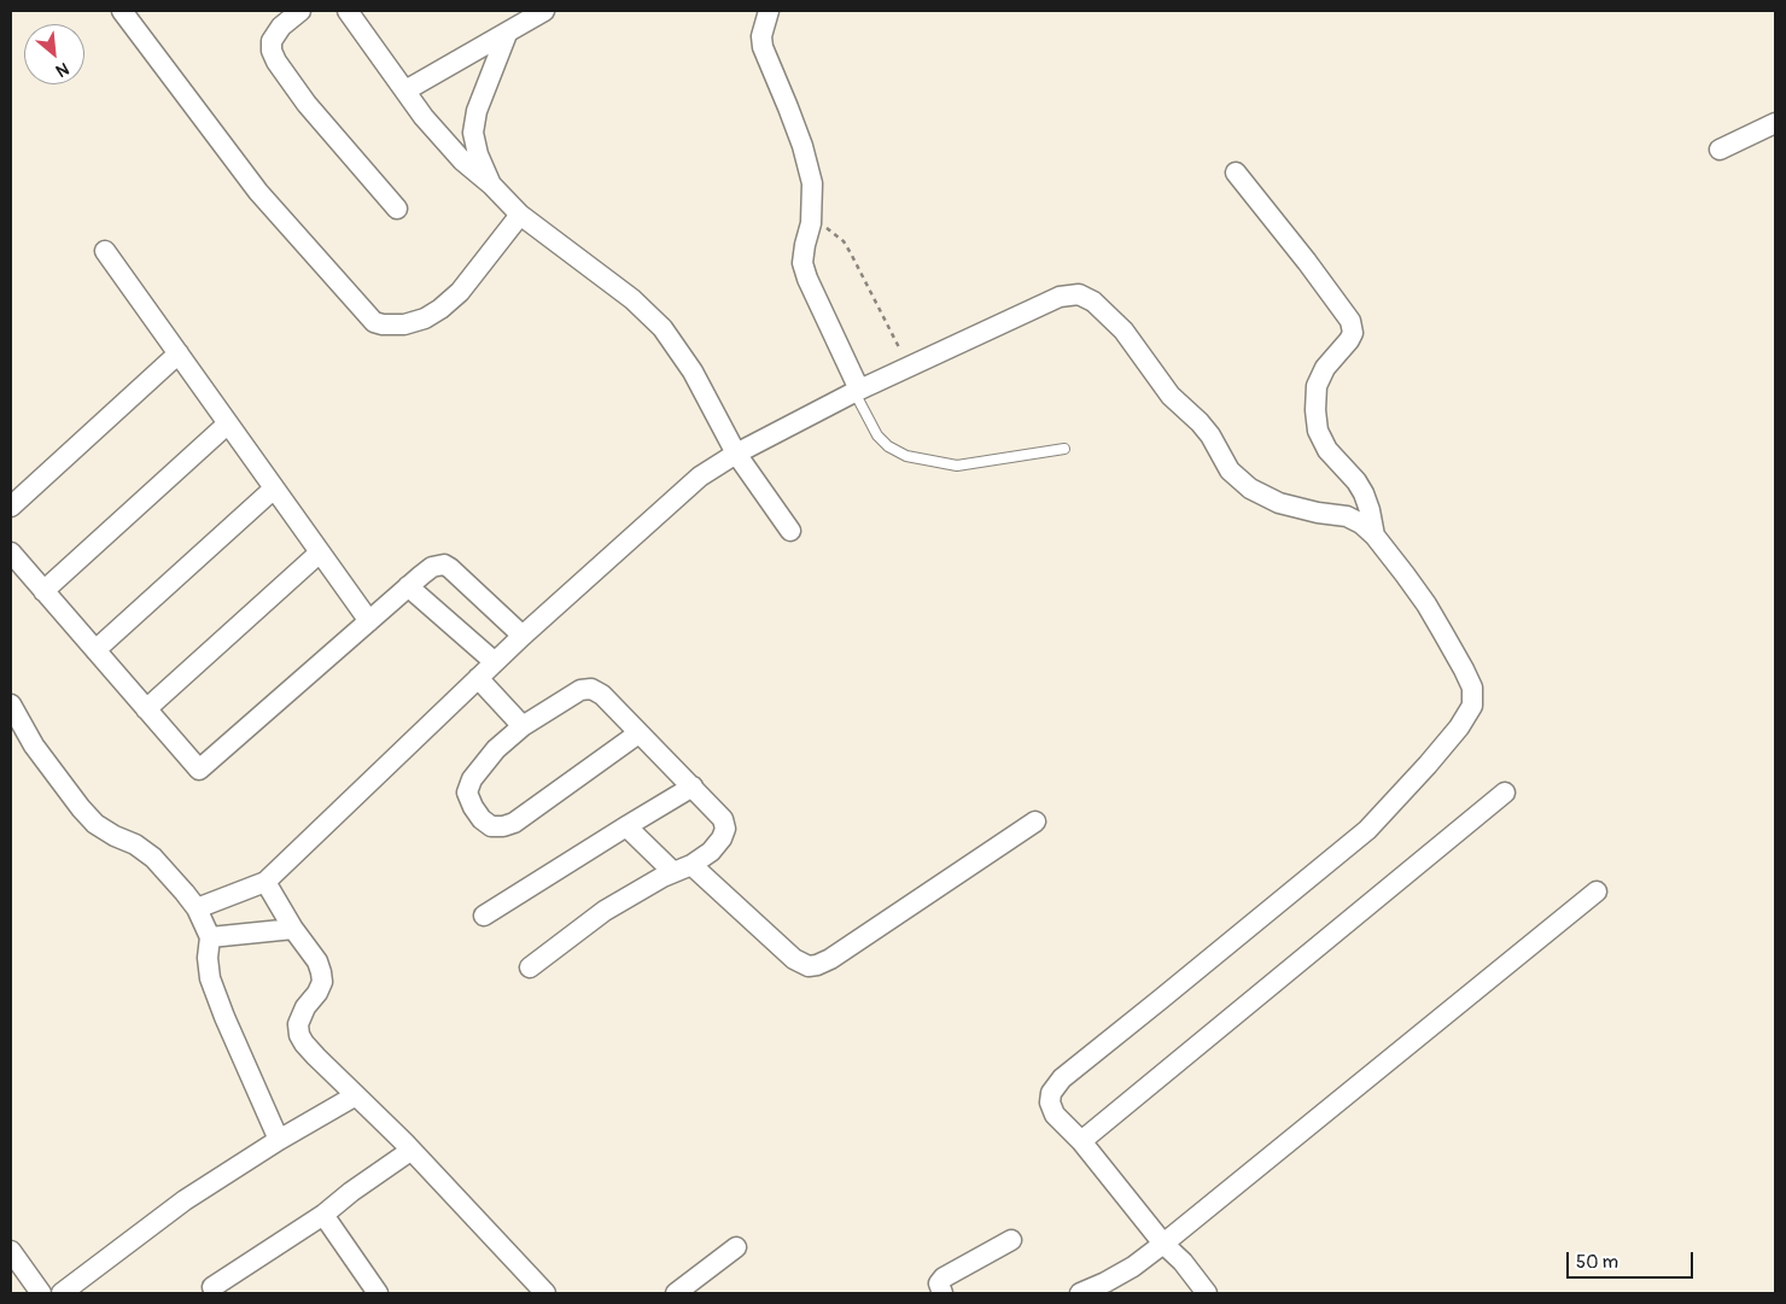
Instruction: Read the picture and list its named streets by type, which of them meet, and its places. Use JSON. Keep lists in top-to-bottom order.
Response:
{
  "scale_bar": "50 m",
  "north": "bottom right"
}
